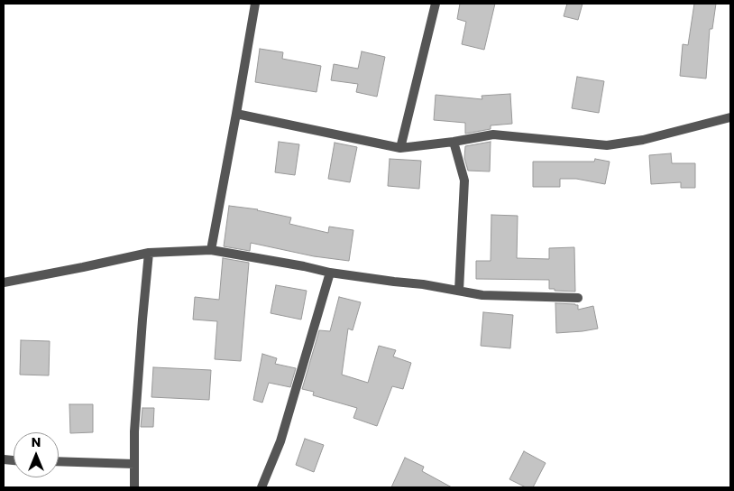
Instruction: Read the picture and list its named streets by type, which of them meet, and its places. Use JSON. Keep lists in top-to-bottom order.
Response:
{
  "north": "top"
}
